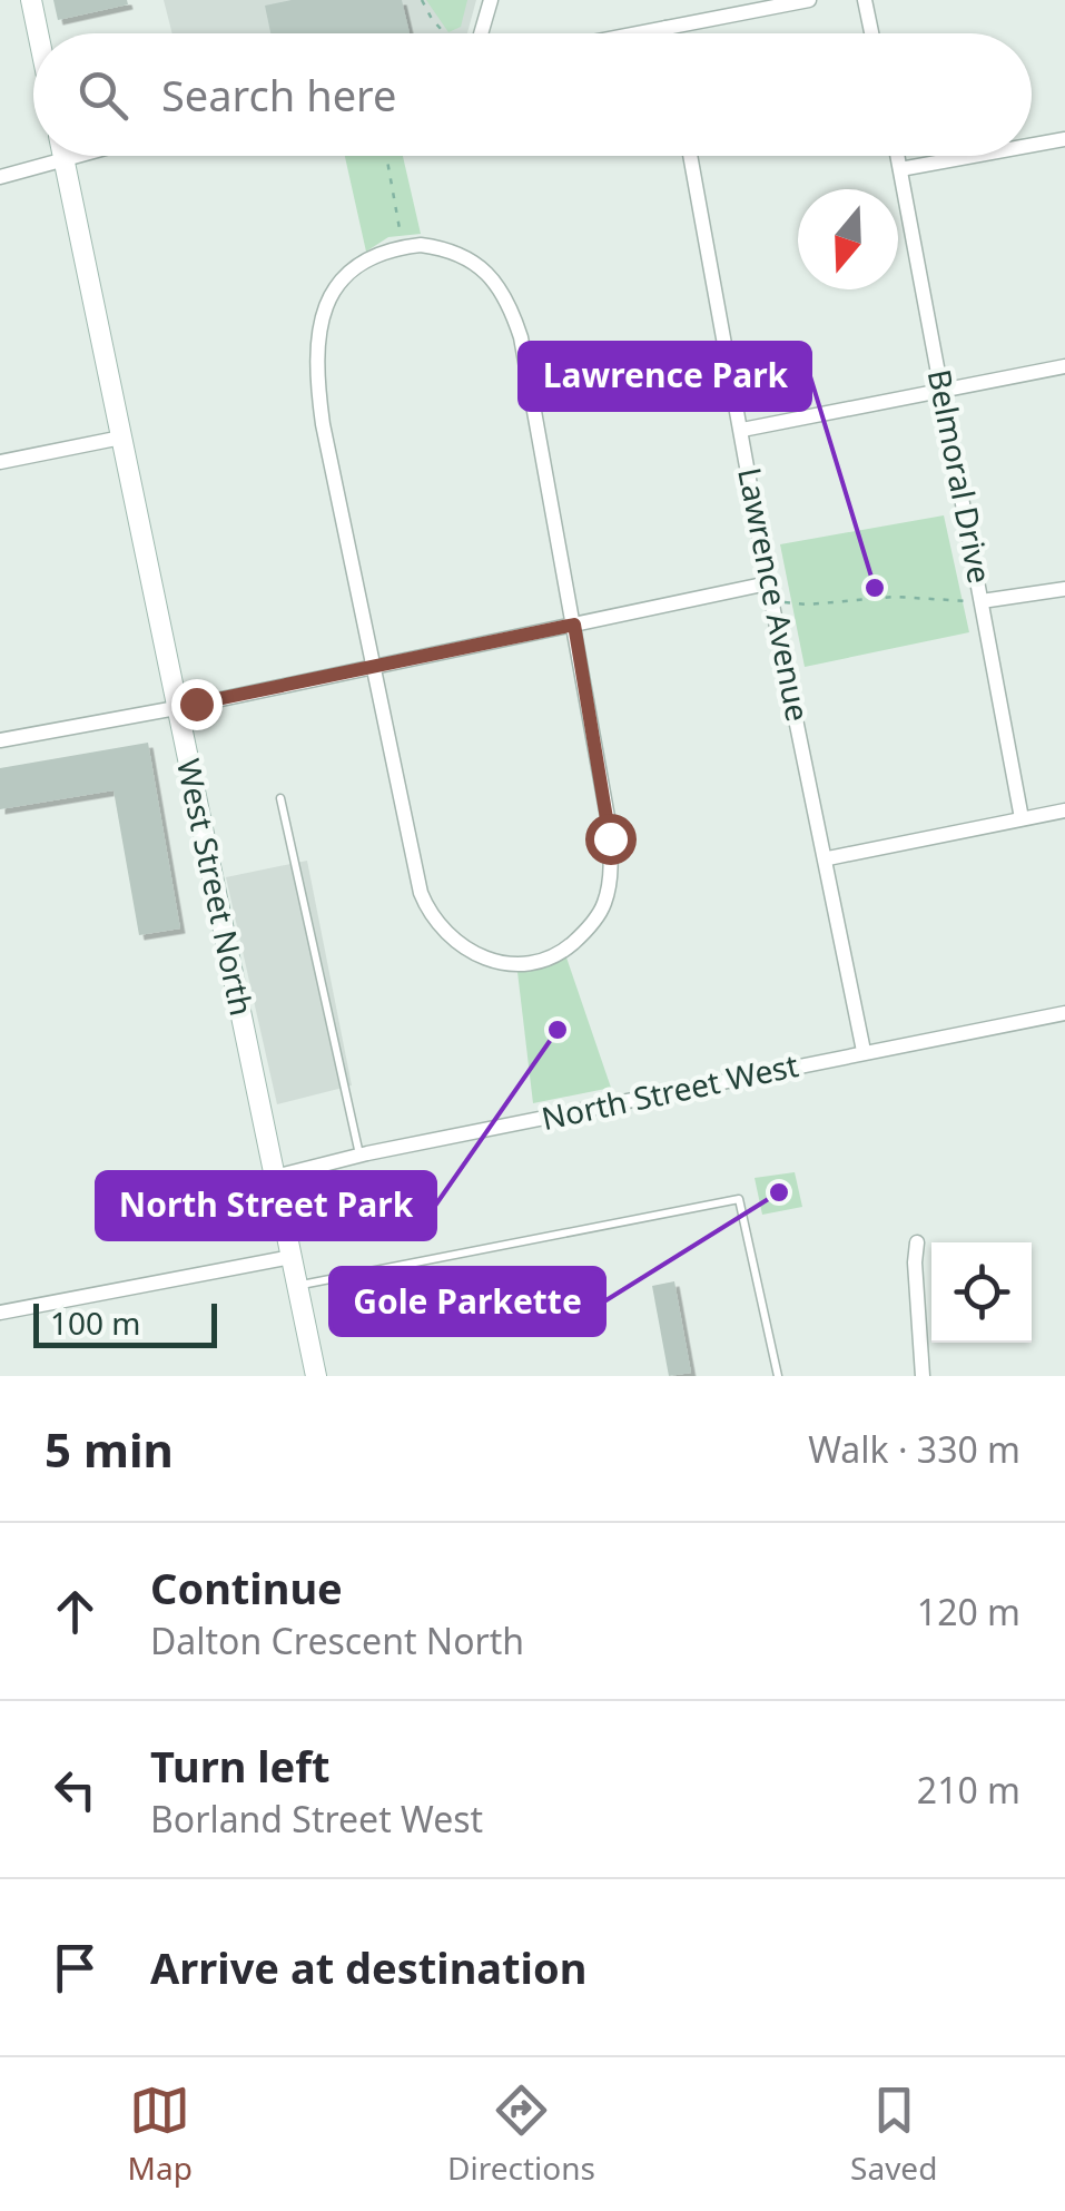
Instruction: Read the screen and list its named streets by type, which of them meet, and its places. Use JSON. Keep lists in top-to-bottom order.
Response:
{
  "streets": {
    "main road": ["West Street North"],
    "street": ["Belmoral Drive", "Lawrence Avenue", "North Street West"]
  },
  "crossings": [
    ["Lawrence Avenue", "North Street West"],
    ["West Street North", "North Street West"]
  ],
  "places": ["Lawrence Park", "North Street Park", "Gole Parkette"],
  "scale_bar": "100 m",
  "north": "bottom",
  "page": {
    "search": "Search here",
    "scale": "100 m",
    "heading": ["5 min", "Walk · 330 m"],
    "list": [
      ["Continue", "Dalton Crescent North", "120 m"],
      ["Turn left", "Borland Street West", "210 m"],
      "Arrive at destination"
    ],
    "nav": ["Map", "Directions", "Saved"]
  }
}
